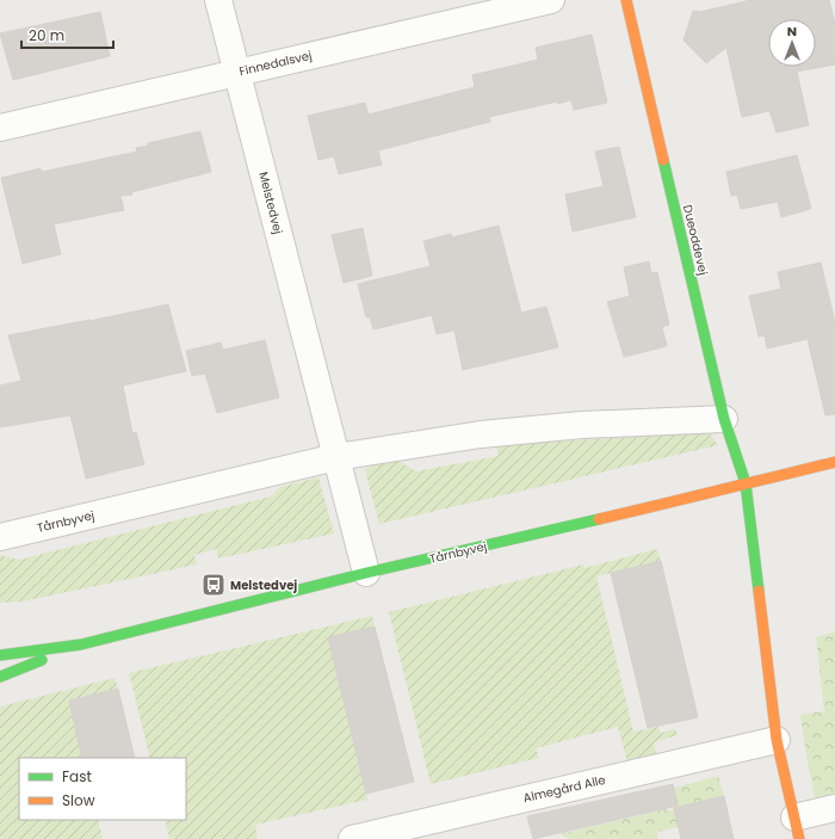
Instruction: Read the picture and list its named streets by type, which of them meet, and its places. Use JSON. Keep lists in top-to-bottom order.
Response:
{
  "streets": {
    "street": [
      "Finnedalsvej",
      "Melstedvej",
      "Dueoddevej",
      "Tårnbyvej",
      "Almegård Alle"
    ]
  },
  "crossings": [
    ["Finnedalsvej", "Melstedvej"],
    ["Melstedvej", "Tårnbyvej"],
    ["Dueoddevej", "Tårnbyvej"]
  ],
  "places": {
    "bus stop": ["Melstedvej"]
  },
  "legend": ["Fast", "Slow"],
  "scale_bar": "20 m",
  "north": "top"
}
